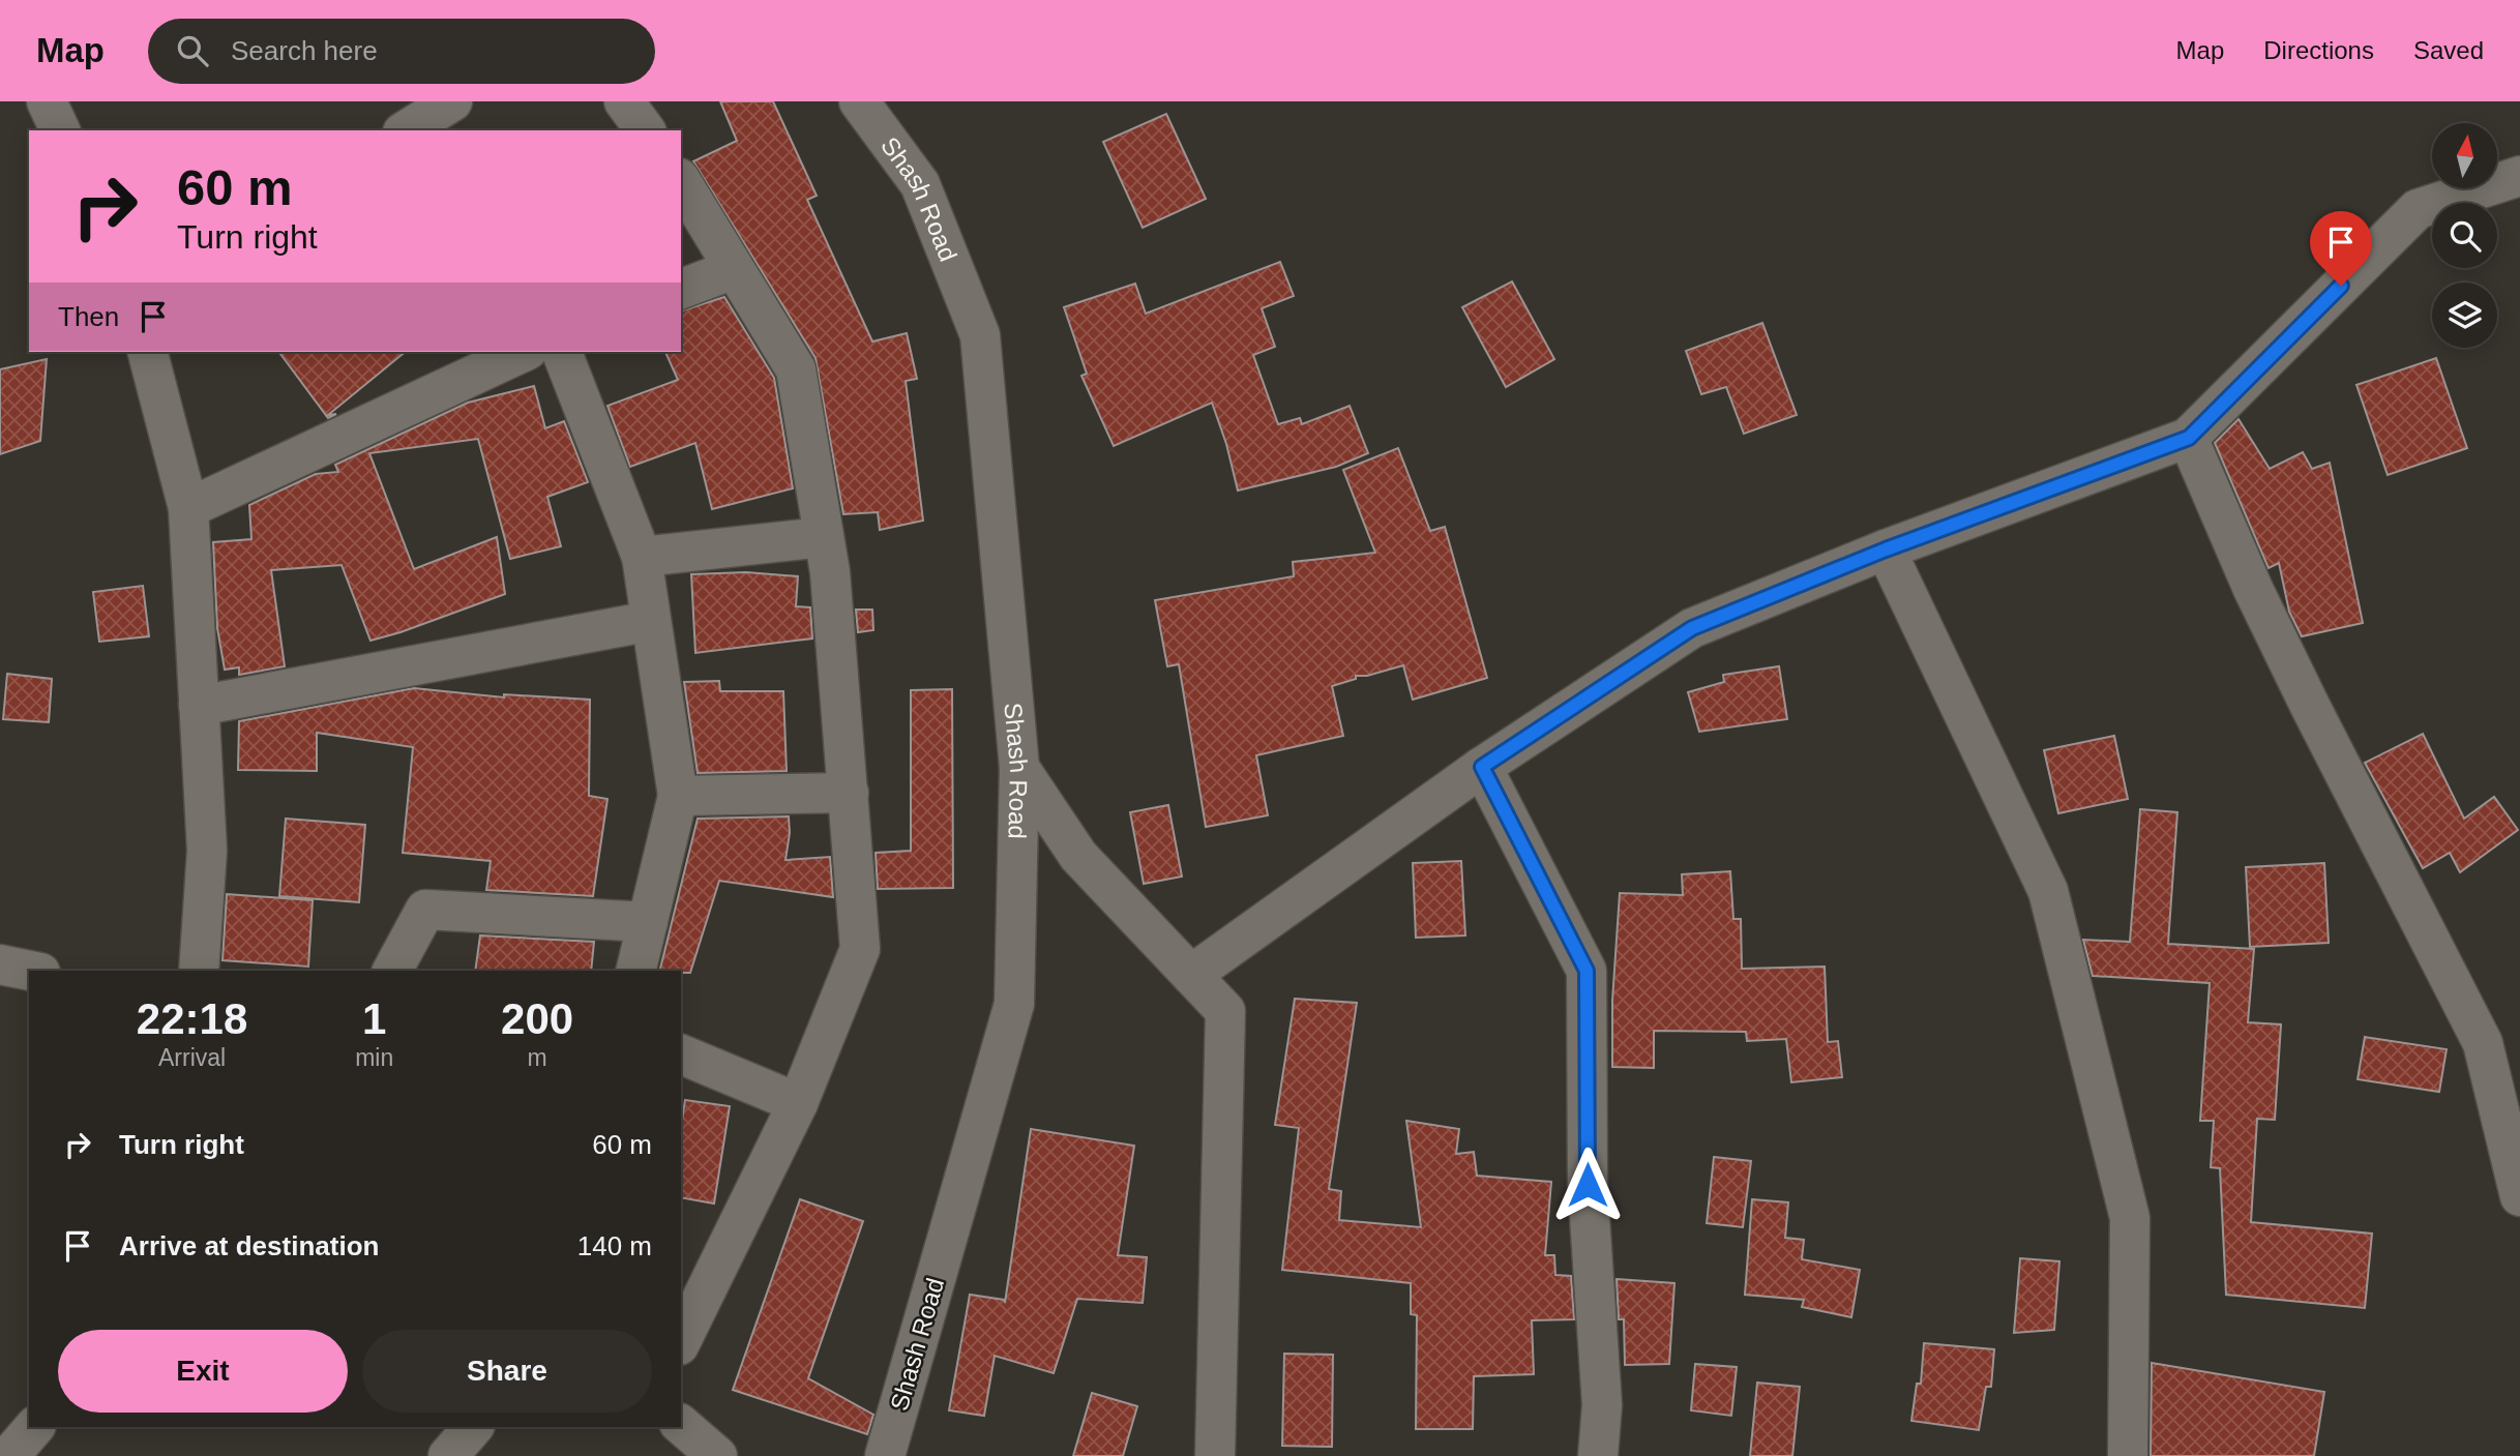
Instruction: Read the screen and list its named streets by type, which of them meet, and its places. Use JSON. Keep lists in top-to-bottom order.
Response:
{
  "streets": {
    "street": ["Shash Road"]
  },
  "north": "top",
  "page": {
    "header": "Map",
    "search": "Search here",
    "nav": ["Map", "Directions", "Saved"],
    "turn": ["60 m", "Turn right"],
    "then": "Then",
    "eta": [
      "22:18",
      "Arrival",
      "1",
      "min",
      "200",
      "m"
    ],
    "list": [
      {
        "name": "Turn right",
        "value": "60 m"
      },
      {
        "name": "Arrive at destination",
        "value": "140 m"
      }
    ],
    "buttons": ["Exit", "Share"]
  }
}
